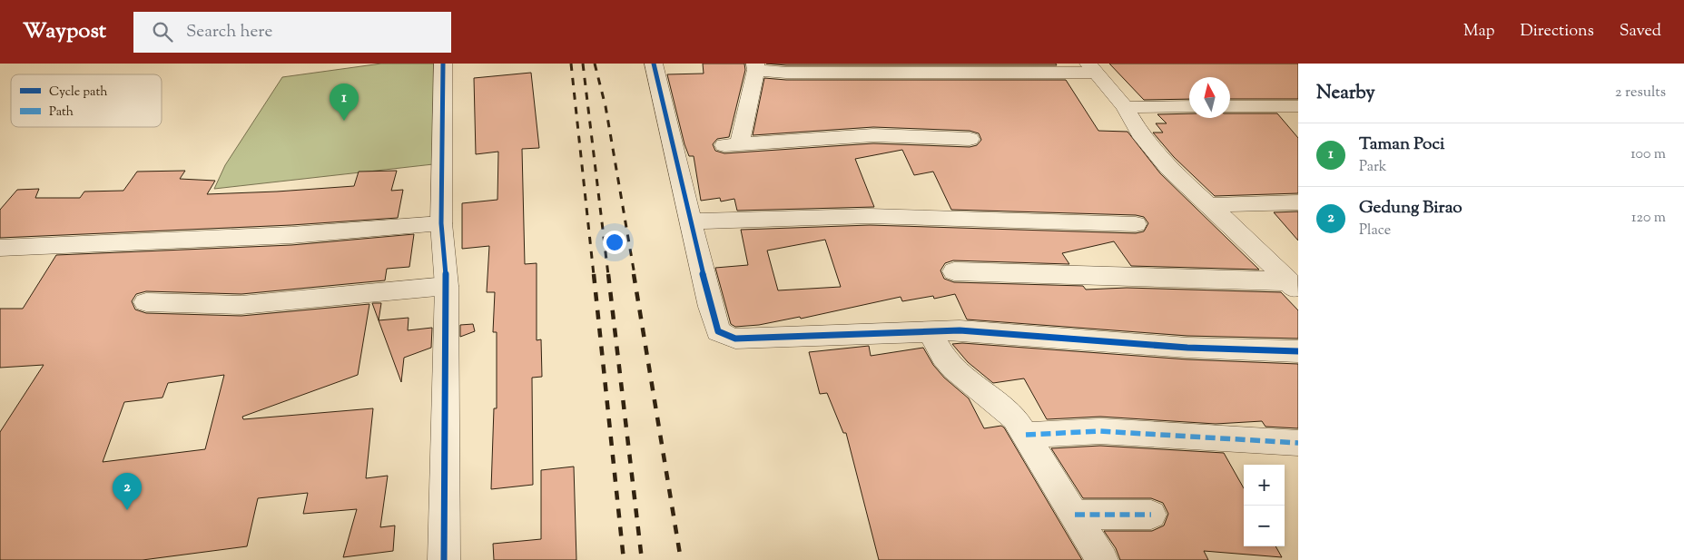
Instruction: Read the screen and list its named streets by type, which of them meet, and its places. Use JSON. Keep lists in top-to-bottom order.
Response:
{
  "legend": ["Cycle path", "Path"],
  "north": "top",
  "page": {
    "header": "Waypost",
    "search": "Search here",
    "nav": ["Map", "Directions", "Saved"],
    "heading": ["Nearby", "2 results"],
    "pins": ["1", "2"],
    "list": [
      {
        "mark": "1",
        "name": "Taman Poci",
        "note": "Park",
        "value": "100 m"
      },
      {
        "mark": "2",
        "name": "Gedung Birao",
        "note": "Place",
        "value": "120 m"
      }
    ],
    "map_buttons": ["+", "−"]
  }
}
